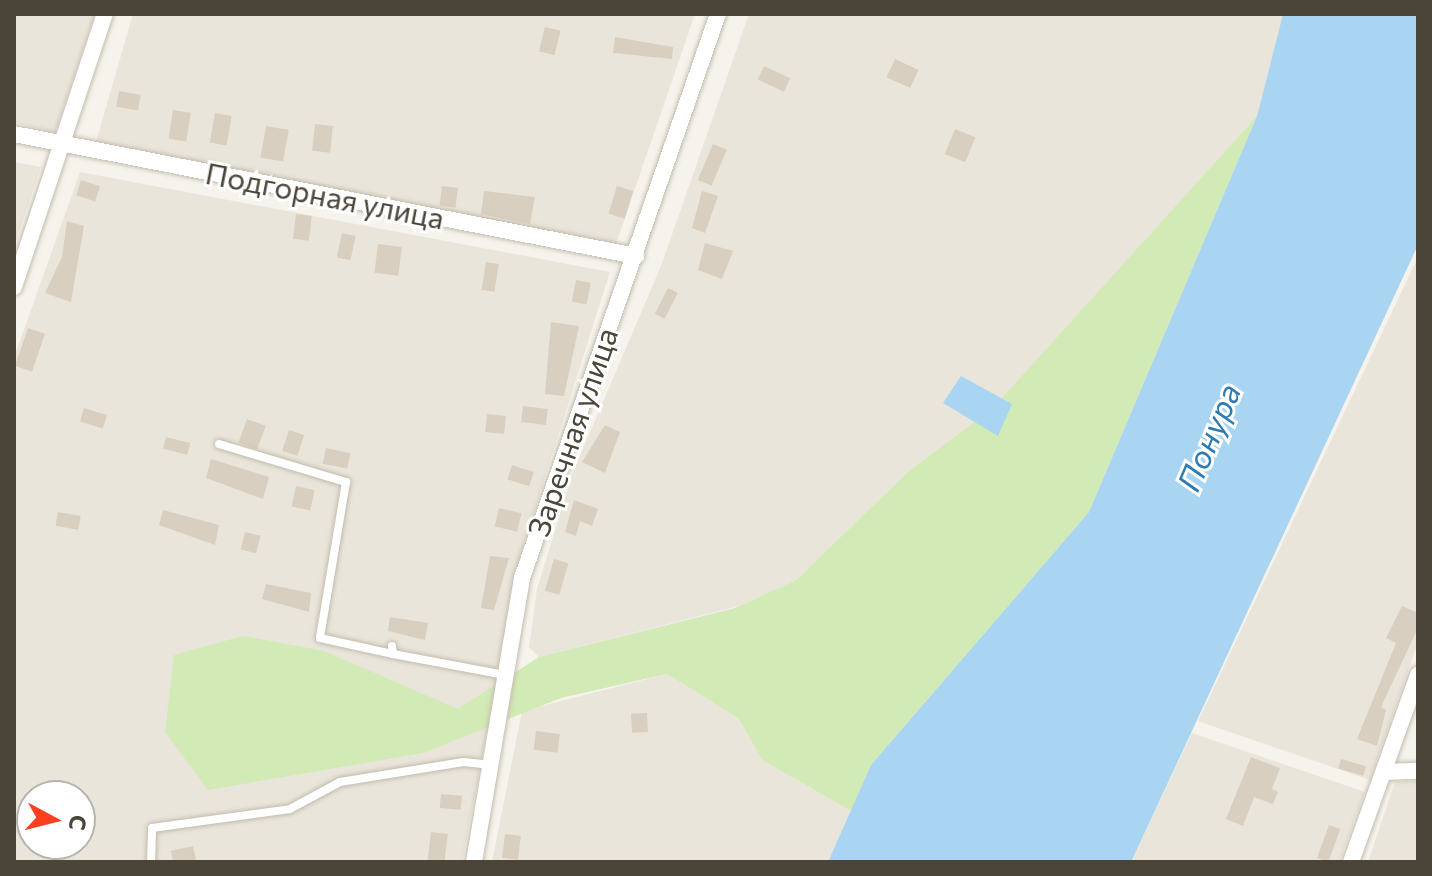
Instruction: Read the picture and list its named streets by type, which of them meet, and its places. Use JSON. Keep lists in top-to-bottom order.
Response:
{
  "streets": {
    "street": ["Подгорная улица", "Заречная улица"]
  },
  "crossings": [
    ["Подгорная улица", "Заречная улица"]
  ],
  "water": ["Понура"],
  "north": "right"
}
